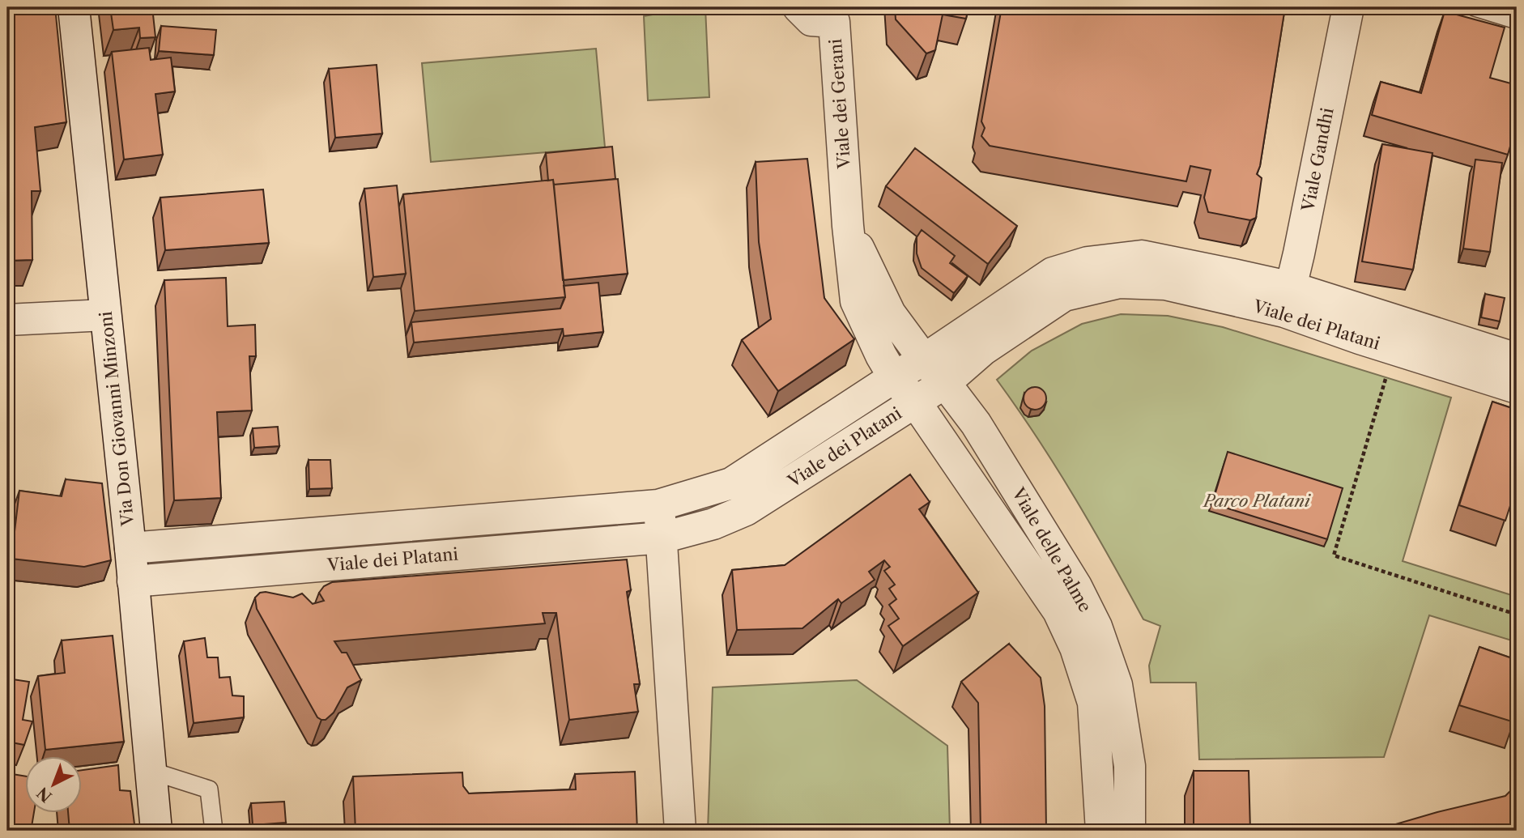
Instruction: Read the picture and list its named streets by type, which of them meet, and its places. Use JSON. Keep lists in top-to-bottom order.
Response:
{
  "streets": {
    "street": [
      "Viale dei Gerani",
      "Viale Gandhi",
      "Viale dei Platani",
      "Via Don Giovanni Minzoni",
      "Viale delle Palme"
    ]
  },
  "crossings": [
    ["Viale dei Gerani", "Viale dei Platani"],
    ["Viale dei Gerani", "Viale delle Palme"],
    ["Viale Gandhi", "Viale dei Platani"],
    ["Viale dei Platani", "Via Don Giovanni Minzoni"],
    ["Viale dei Platani", "Viale delle Palme"]
  ],
  "parks": ["Parco Platani"],
  "north": "bottom left"
}
